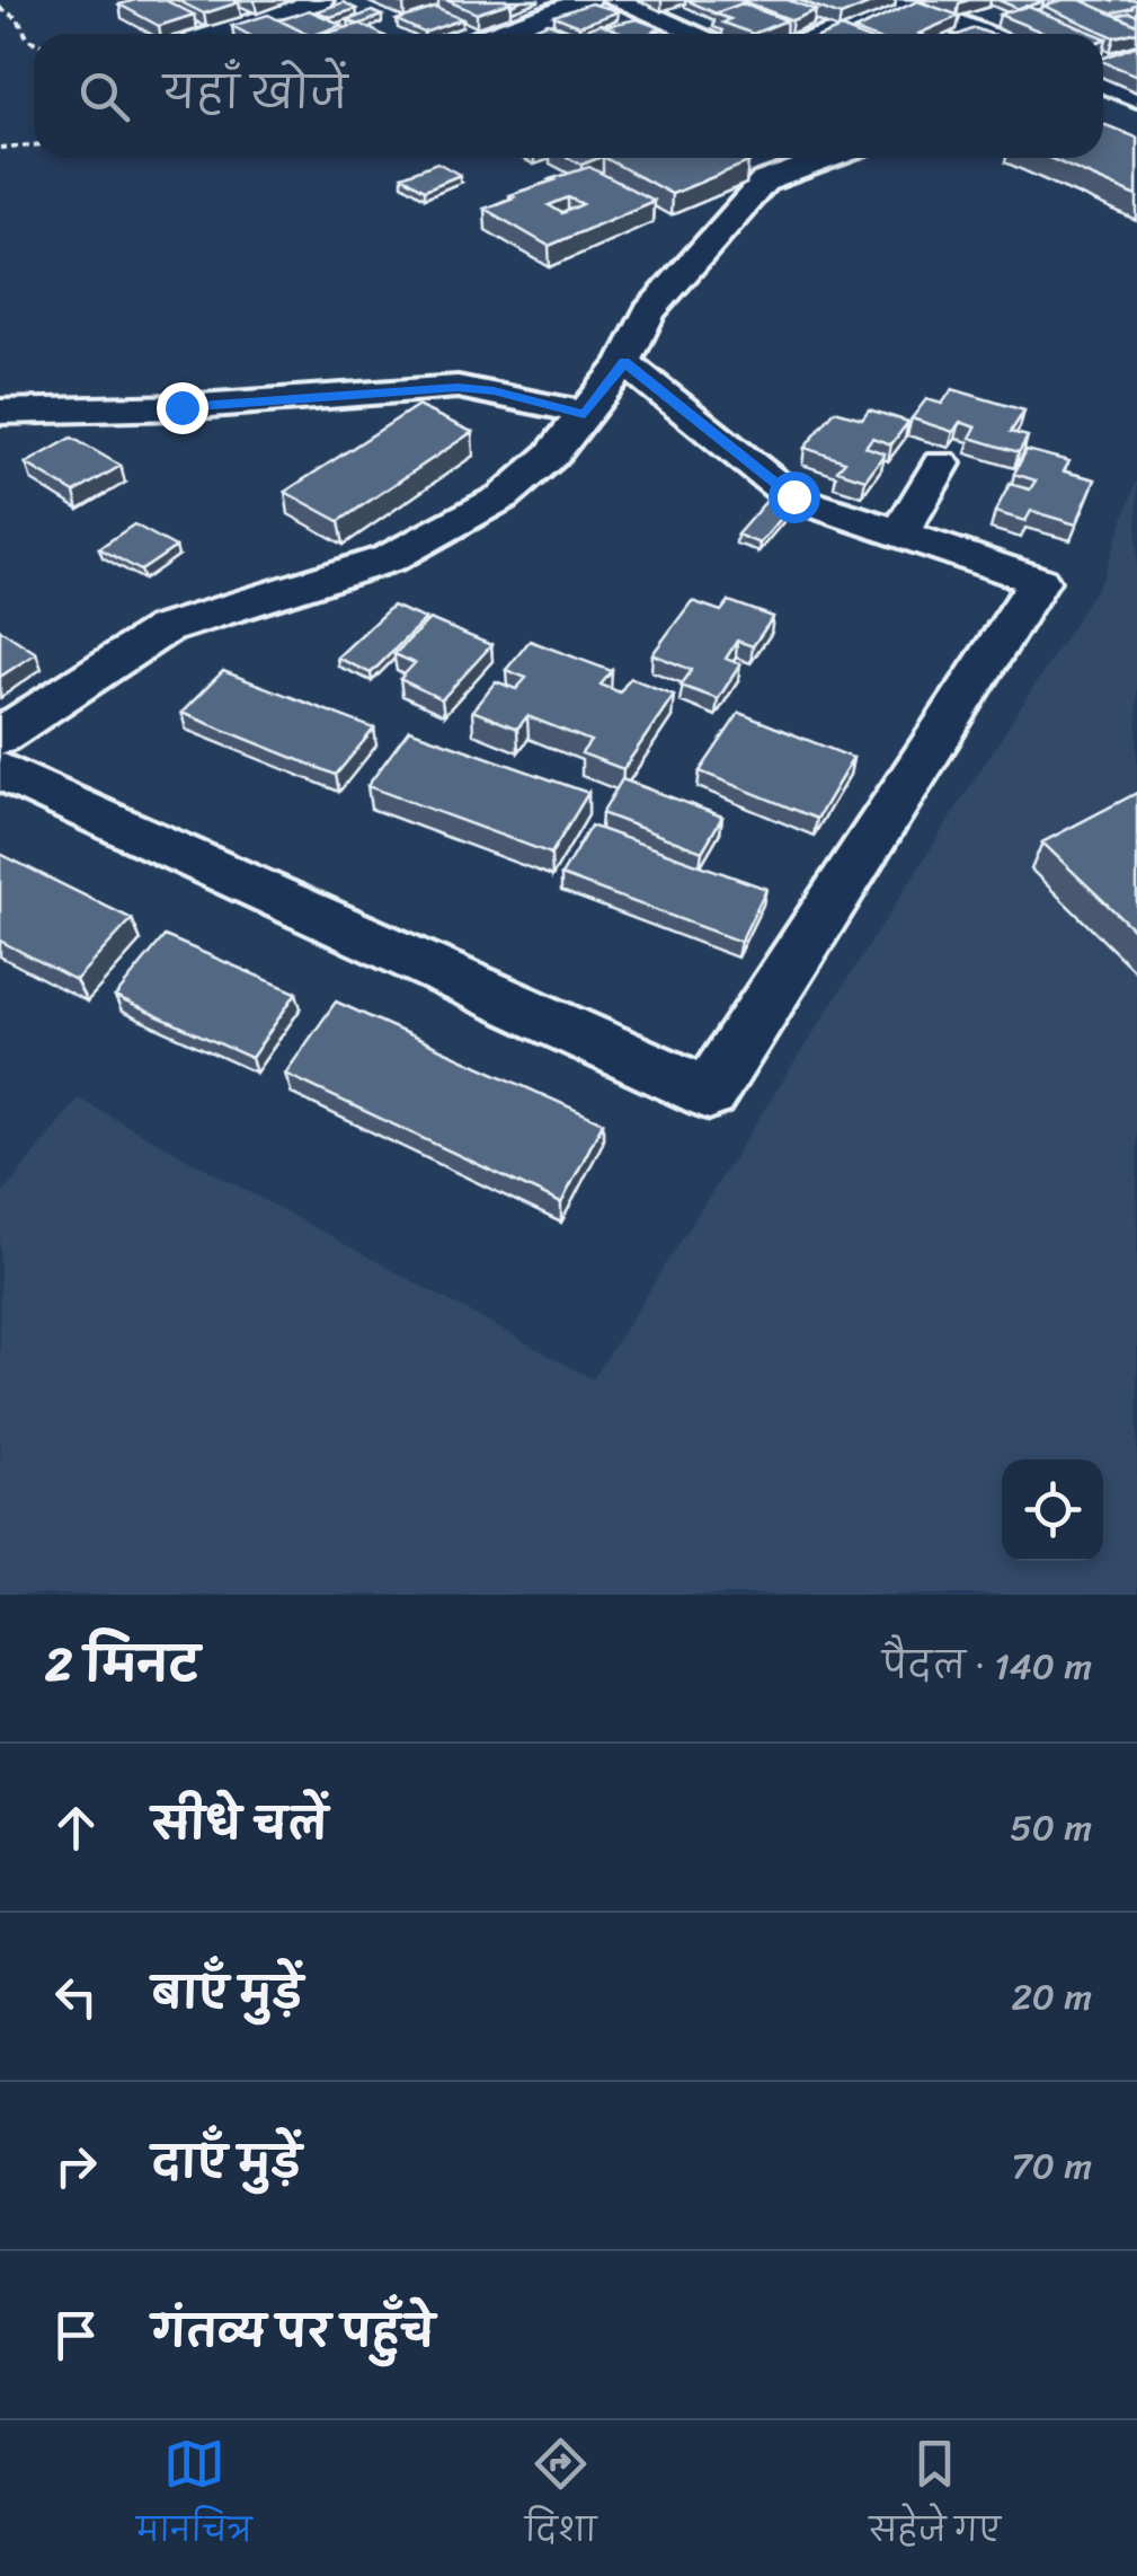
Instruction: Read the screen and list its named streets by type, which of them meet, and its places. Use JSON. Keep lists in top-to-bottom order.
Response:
{
  "page": {
    "search": "यहाँ खोजें",
    "heading": ["2 मिनट", "पैदल · 140 m"],
    "list": [
      ["सीधे चलें", "50 m"],
      ["बाएँ मुड़ें", "20 m"],
      ["दाएँ मुड़ें", "70 m"],
      "गंतव्य पर पहुँचे"
    ],
    "nav": ["मानचित्र", "दिशा", "सहेजे गए"]
  }
}
